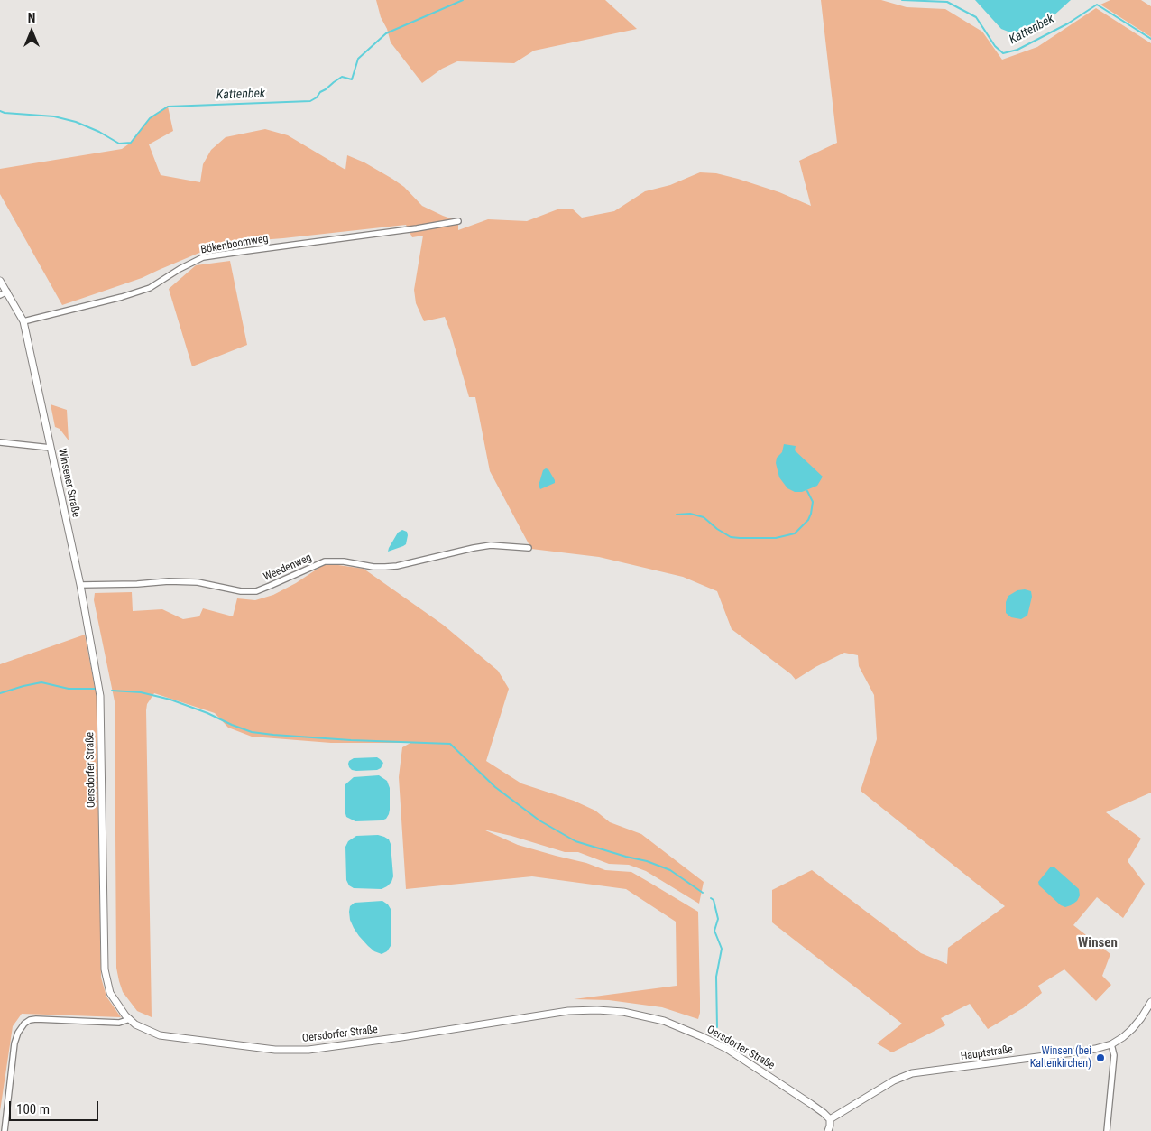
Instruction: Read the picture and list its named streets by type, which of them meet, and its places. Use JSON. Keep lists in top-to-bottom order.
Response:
{
  "streets": {
    "street": [
      "Bökenboomweg",
      "Winsener Straße",
      "Weedenweg",
      "Oersdorfer Straße",
      "Hauptstraße"
    ]
  },
  "crossings": [
    ["Bökenboomweg", "Winsener Straße"],
    ["Winsener Straße", "Weedenweg"],
    ["Winsener Straße", "Oersdorfer Straße"],
    ["Oersdorfer Straße", "Hauptstraße"]
  ],
  "districts": ["Winsen"],
  "water": ["Kattenbek"],
  "places": ["Winsen (bei Kaltenkirchen)"],
  "scale_bar": "100 m",
  "north": "top"
}
